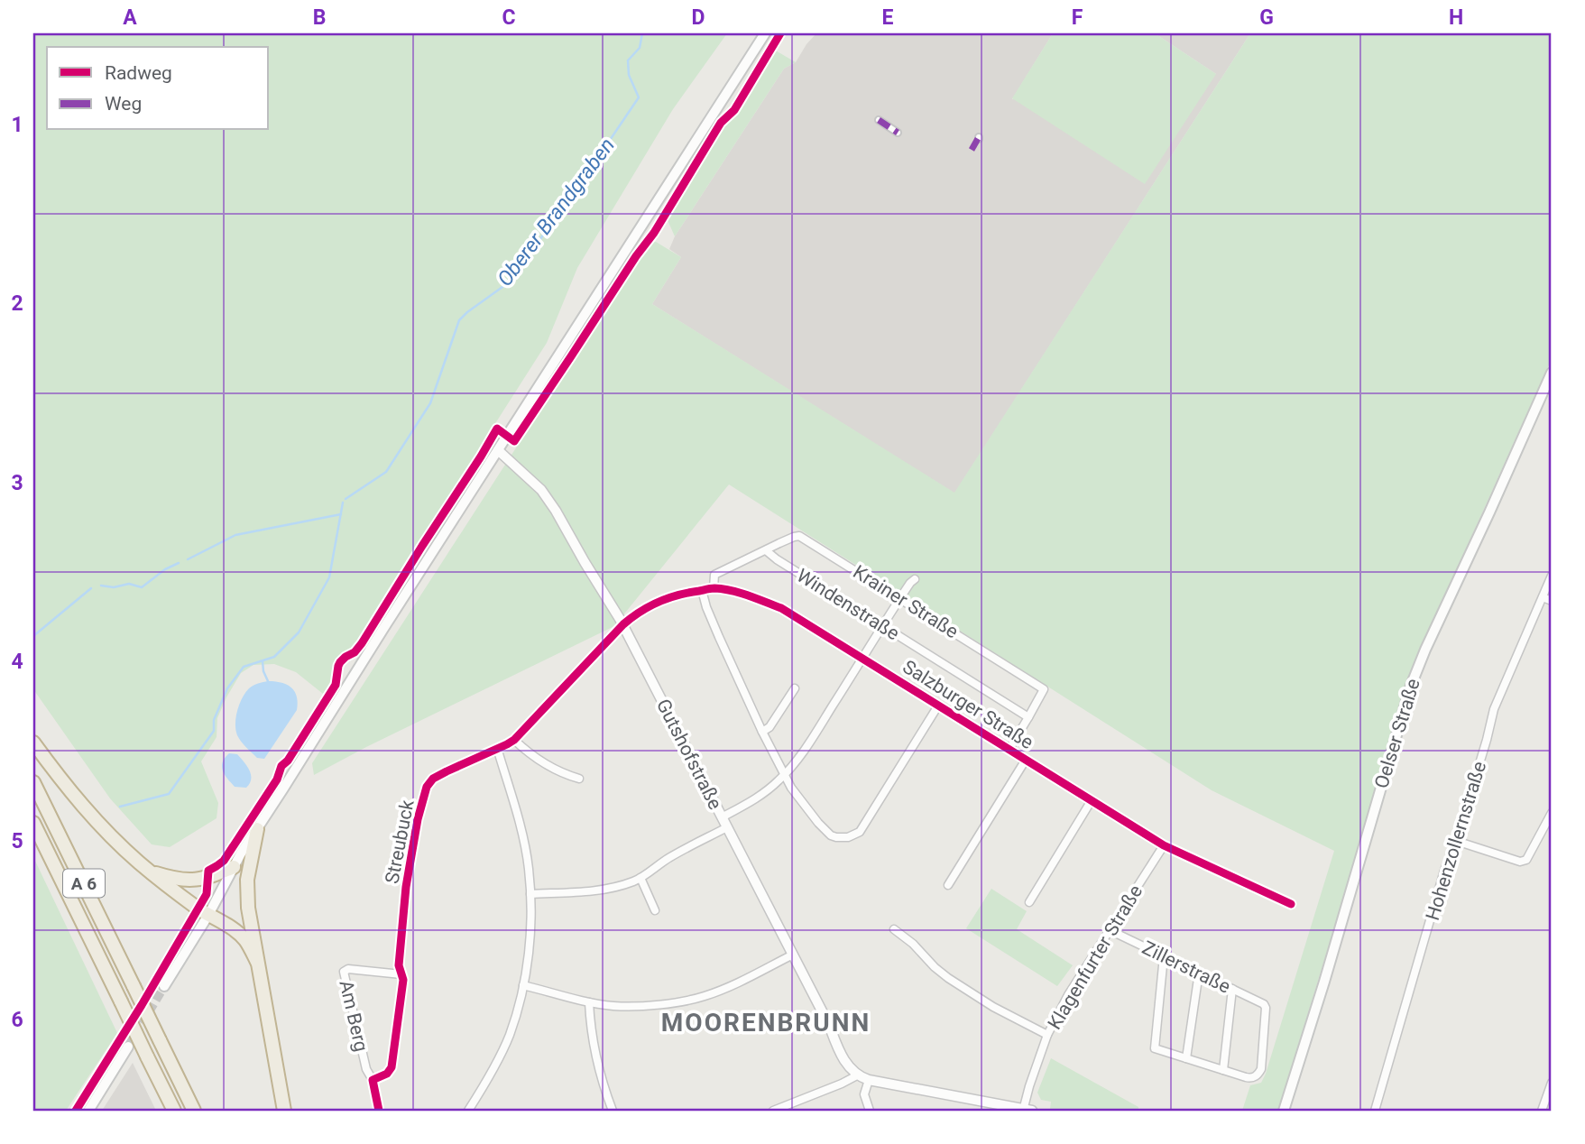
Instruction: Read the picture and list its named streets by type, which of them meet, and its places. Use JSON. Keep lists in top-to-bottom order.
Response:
{
  "streets": {
    "highway": ["A 6"],
    "main road": ["Oelser Straße"],
    "street": [
      "Krainer Straße",
      "Windenstraße",
      "Salzburger Straße",
      "Gutshofstraße",
      "Hohenzollernstraße",
      "Streubuck",
      "Klagenfurter Straße",
      "Zillerstraße",
      "Am Berg"
    ]
  },
  "crossings": [
    ["Krainer Straße", "Windenstraße"],
    ["Krainer Straße", "Salzburger Straße"],
    ["Salzburger Straße", "Gutshofstraße"],
    ["Salzburger Straße", "Streubuck"],
    ["Salzburger Straße", "Klagenfurter Straße"],
    ["Gutshofstraße", "Streubuck"],
    ["Streubuck", "Am Berg"],
    ["Klagenfurter Straße", "Zillerstraße"]
  ],
  "districts": ["MOORENBRUNN"],
  "water": ["Oberer Brandgraben"],
  "legend": ["Radweg", "Weg"],
  "grid": {
    "columns": [
      "A",
      "B",
      "C",
      "D",
      "E",
      "F",
      "G",
      "H"
    ],
    "rows": [
      "1",
      "2",
      "3",
      "4",
      "5",
      "6"
    ]
  }
}
